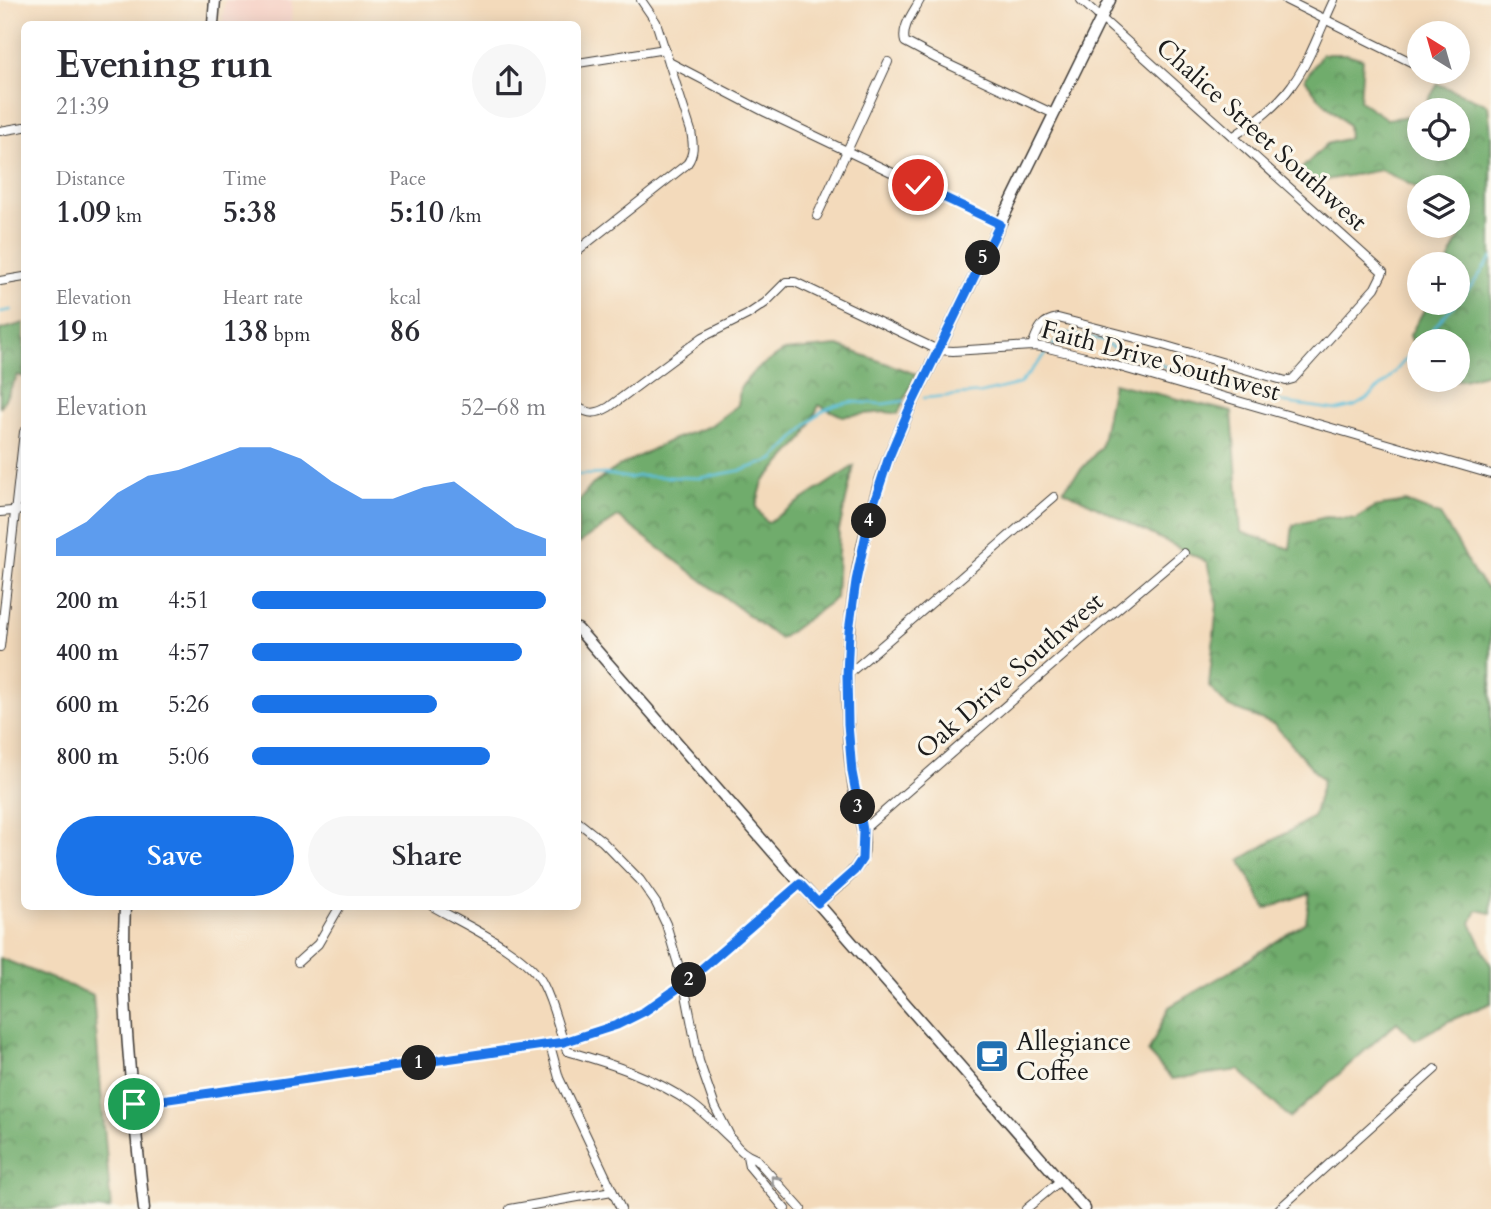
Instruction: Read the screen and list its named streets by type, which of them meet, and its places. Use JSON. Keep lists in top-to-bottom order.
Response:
{
  "streets": {
    "street": ["Chalice Street Southwest", "Faith Drive Southwest", "Oak Drive Southwest"]
  },
  "crossings": [
    ["Chalice Street Southwest", "Faith Drive Southwest"]
  ],
  "places": {
    "cafe": ["Allegiance Coffee"]
  },
  "north": "top left",
  "page": {
    "map_buttons": ["+", "−"],
    "heading": ["Evening run", "21:39"],
    "stats": [
      ["Distance", "1.09 km"],
      ["Time", "5:38"],
      ["Pace", "5:10 /km"],
      ["Elevation", "19 m"],
      ["Heart rate", "138 bpm"],
      ["kcal", "86"]
    ],
    "pins": [
      "5",
      "4",
      "3",
      "2",
      "1"
    ],
    "chart": ["Elevation", "52–68 m"],
    "list": [
      {
        "name": "200 m",
        "note": "4:51"
      },
      {
        "name": "400 m",
        "note": "4:57"
      },
      {
        "name": "600 m",
        "note": "5:26"
      },
      {
        "name": "800 m",
        "note": "5:06"
      }
    ],
    "buttons": ["Save", "Share"]
  }
}
